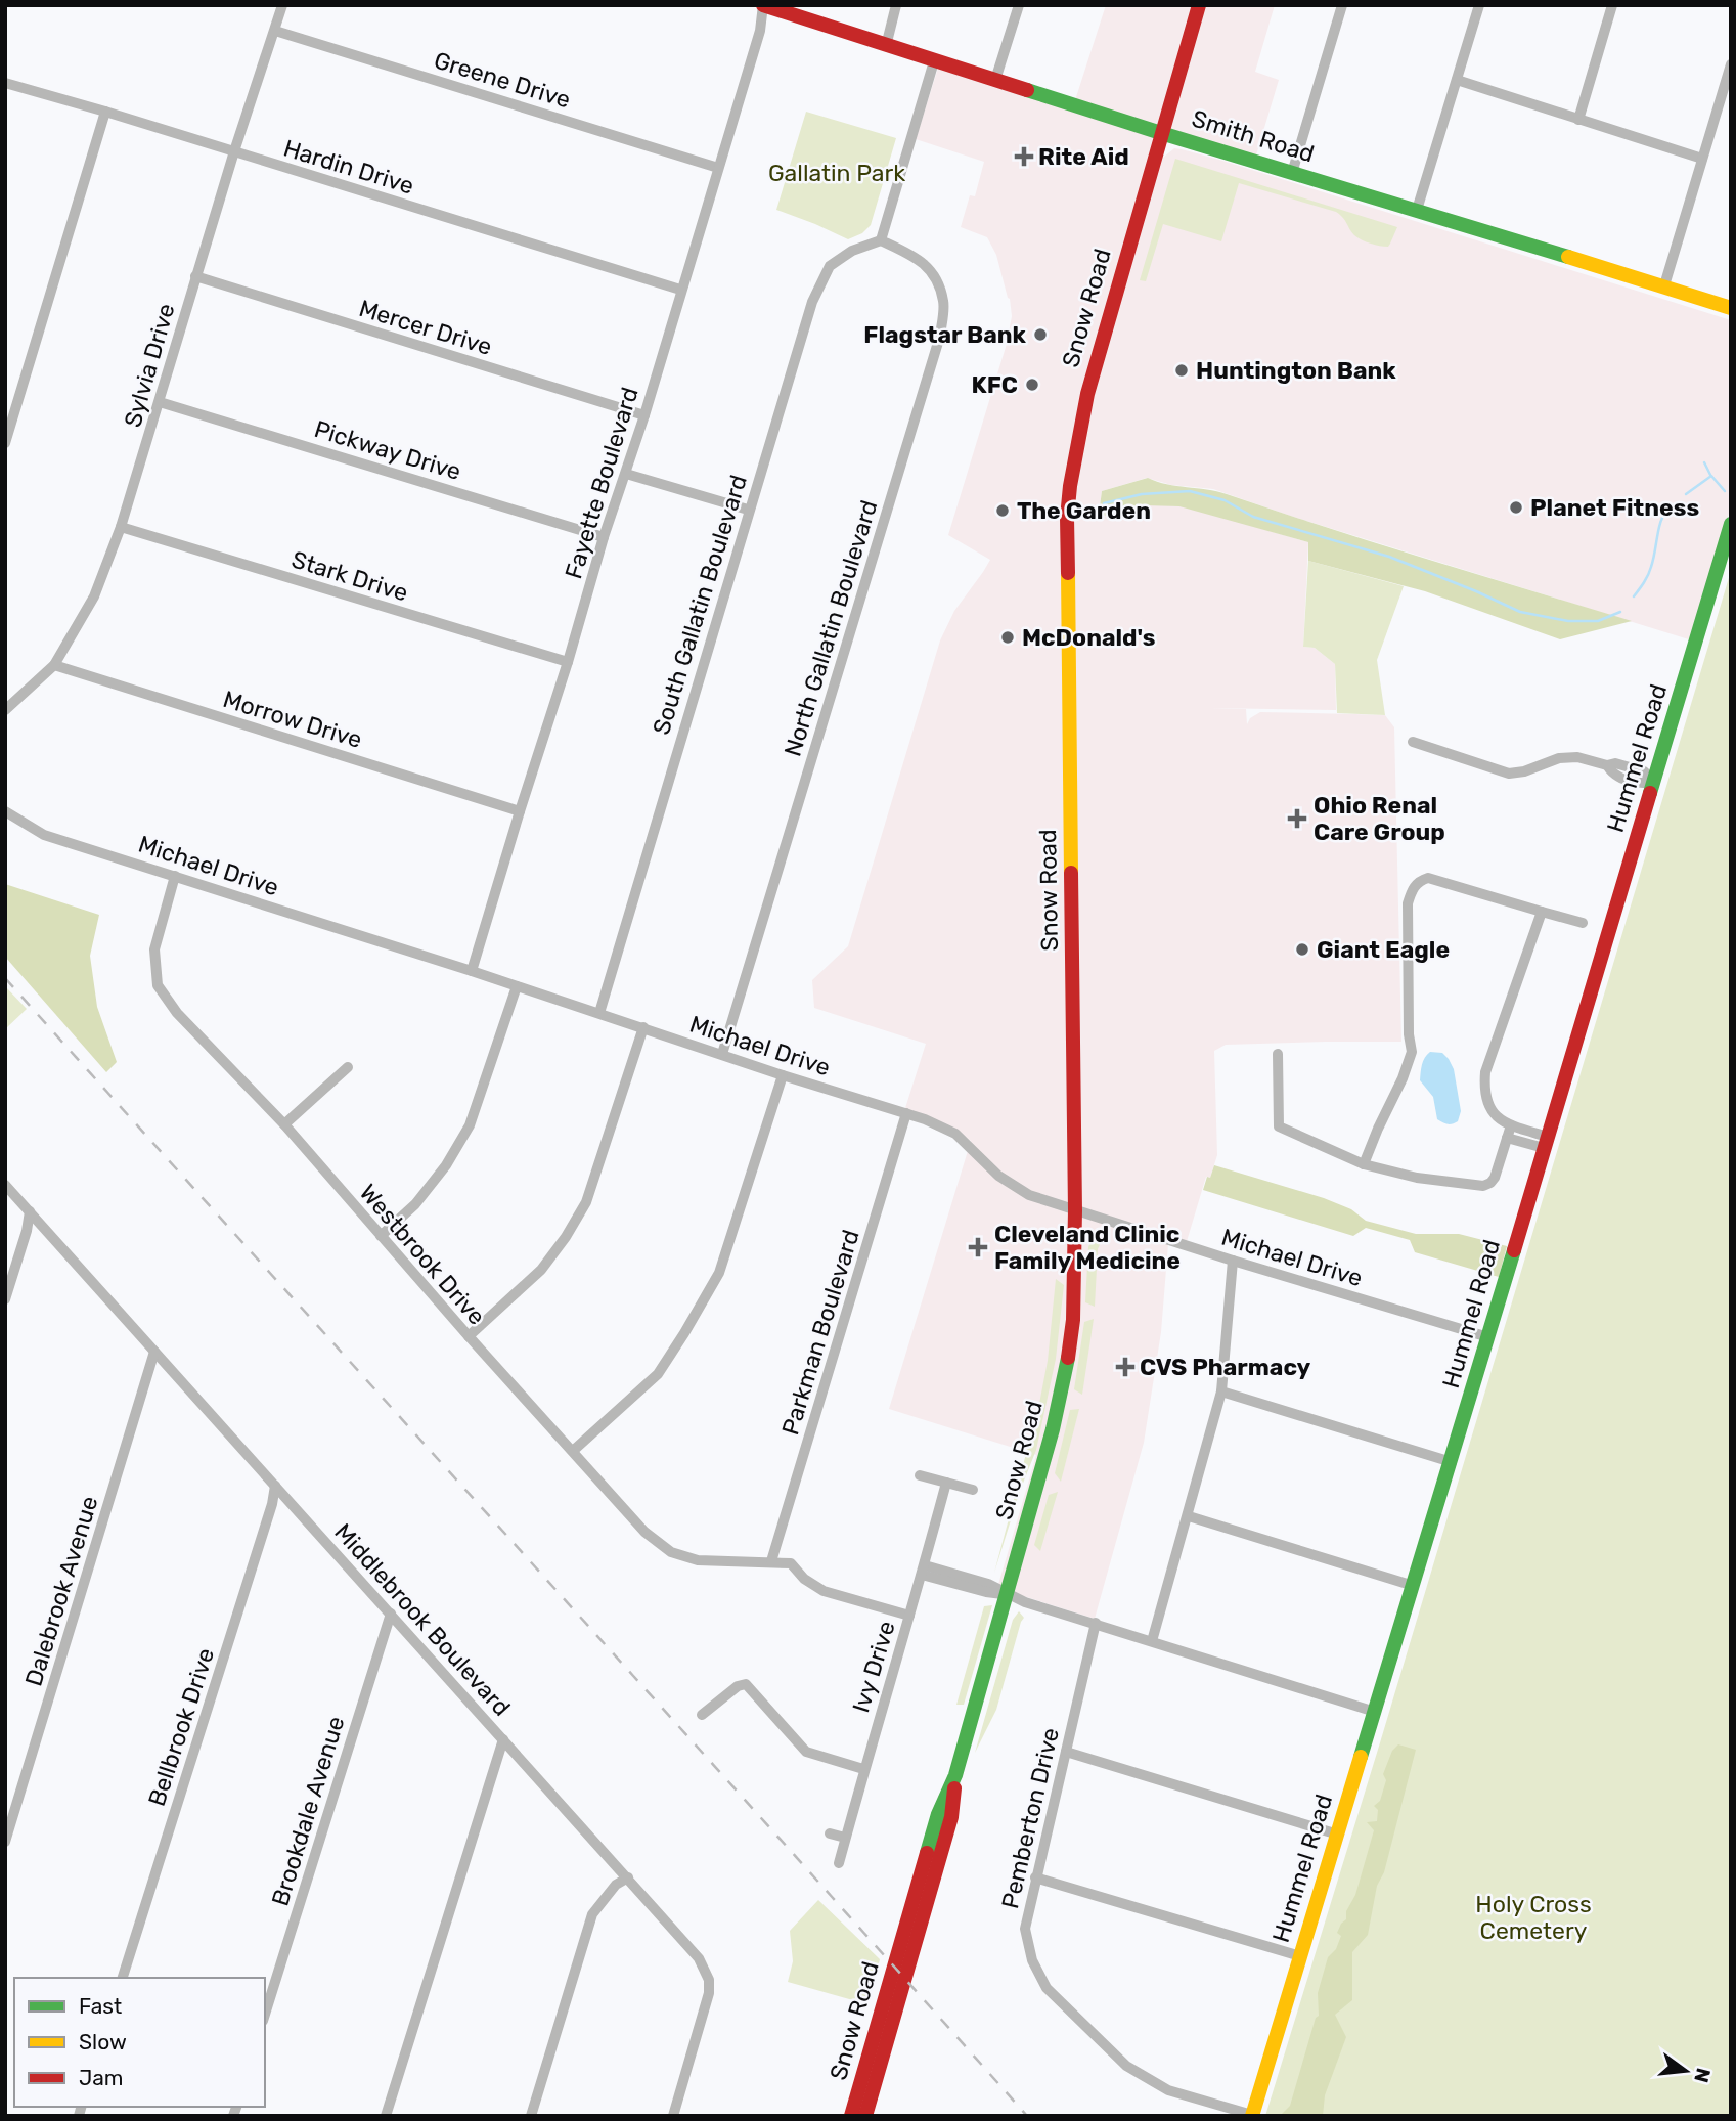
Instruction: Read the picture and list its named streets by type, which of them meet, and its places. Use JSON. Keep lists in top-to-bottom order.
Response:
{
  "streets": {
    "main road": ["Smith Road", "Snow Road", "Hummel Road"],
    "street": [
      "Greene Drive",
      "Hardin Drive",
      "Mercer Drive",
      "Sylvia Drive",
      "Pickway Drive",
      "Fayette Boulevard",
      "Stark Drive",
      "South Gallatin Boulevard",
      "North Gallatin Boulevard",
      "Morrow Drive",
      "Michael Drive",
      "Westbrook Drive",
      "Parkman Boulevard",
      "Dalebrook Avenue",
      "Middlebrook Boulevard",
      "Ivy Drive",
      "Bellbrook Drive",
      "Brookdale Avenue",
      "Pemberton Drive"
    ]
  },
  "crossings": [
    ["Greene Drive", "Sylvia Drive"],
    ["Greene Drive", "Fayette Boulevard"],
    ["Smith Road", "Snow Road"],
    ["Smith Road", "Fayette Boulevard"],
    ["Hardin Drive", "Sylvia Drive"],
    ["Hardin Drive", "Fayette Boulevard"],
    ["Snow Road", "Michael Drive"],
    ["Mercer Drive", "Sylvia Drive"],
    ["Mercer Drive", "Fayette Boulevard"],
    ["Sylvia Drive", "Pickway Drive"],
    ["Sylvia Drive", "Stark Drive"],
    ["Sylvia Drive", "Morrow Drive"],
    ["Pickway Drive", "Fayette Boulevard"],
    ["Fayette Boulevard", "Stark Drive"],
    ["Fayette Boulevard", "Morrow Drive"],
    ["Fayette Boulevard", "Michael Drive"],
    ["South Gallatin Boulevard", "North Gallatin Boulevard"],
    ["South Gallatin Boulevard", "Michael Drive"],
    ["North Gallatin Boulevard", "Michael Drive"],
    ["Hummel Road", "Michael Drive"],
    ["Hummel Road", "Pemberton Drive"],
    ["Michael Drive", "Westbrook Drive"],
    ["Michael Drive", "Parkman Boulevard"],
    ["Westbrook Drive", "Parkman Boulevard"],
    ["Dalebrook Avenue", "Middlebrook Boulevard"],
    ["Middlebrook Boulevard", "Bellbrook Drive"],
    ["Middlebrook Boulevard", "Brookdale Avenue"]
  ],
  "parks": ["Gallatin Park", "Holy Cross Cemetery"],
  "places": {
    "health": [
      "Rite Aid",
      "Ohio Renal Care Group",
      "Cleveland Clinic Family Medicine",
      "CVS Pharmacy"
    ],
    "other": [
      "Flagstar Bank",
      "Huntington Bank",
      "KFC",
      "Planet Fitness",
      "The Garden",
      "McDonald's",
      "Giant Eagle"
    ]
  },
  "legend": ["Fast", "Slow", "Jam"],
  "north": "right"
}
